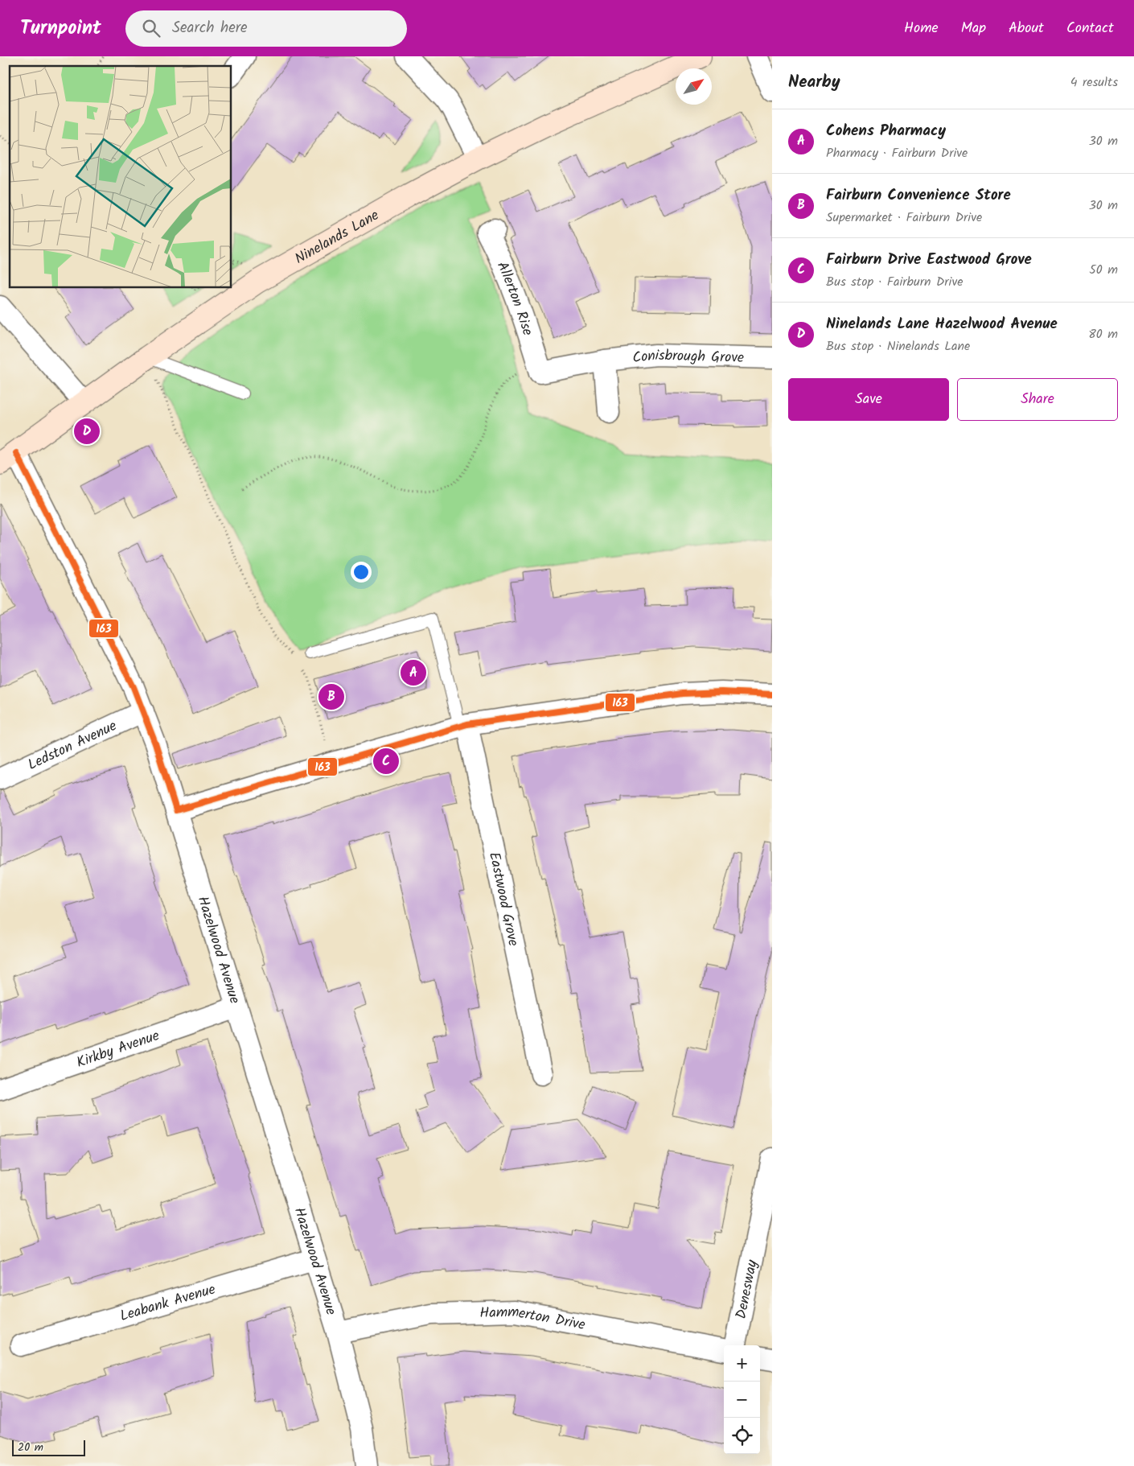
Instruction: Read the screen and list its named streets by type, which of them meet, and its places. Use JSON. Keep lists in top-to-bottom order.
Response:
{
  "streets": {
    "street": [
      "Ninelands Lane",
      "Allerton Rise",
      "Conisbrough Grove",
      "Ledston Avenue",
      "Eastwood Grove",
      "Hazelwood Avenue",
      "Kirkby Avenue",
      "Denesway",
      "Leabank Avenue",
      "Hammerton Drive"
    ]
  },
  "crossings": [
    ["Ninelands Lane", "Hazelwood Avenue"],
    ["Allerton Rise", "Conisbrough Grove"],
    ["Ledston Avenue", "Hazelwood Avenue"],
    ["Hazelwood Avenue", "Kirkby Avenue"],
    ["Hazelwood Avenue", "Leabank Avenue"],
    ["Hazelwood Avenue", "Hammerton Drive"]
  ],
  "lines": ["transit line 163"],
  "scale_bar": "20 m",
  "north": "top right",
  "page": {
    "header": "Turnpoint",
    "search": "Search here",
    "nav": [
      "Home",
      "Map",
      "About",
      "Contact"
    ],
    "heading": ["Nearby", "4 results"],
    "list": [
      {
        "mark": "A",
        "name": "Cohens Pharmacy",
        "note": "Pharmacy · Fairburn Drive",
        "value": "30 m"
      },
      {
        "mark": "B",
        "name": "Fairburn Convenience Store",
        "note": "Supermarket · Fairburn Drive",
        "value": "30 m"
      },
      {
        "mark": "C",
        "name": "Fairburn Drive Eastwood Grove",
        "note": "Bus stop · Fairburn Drive",
        "value": "50 m"
      },
      {
        "mark": "D",
        "name": "Ninelands Lane Hazelwood Avenue",
        "note": "Bus stop · Ninelands Lane",
        "value": "80 m"
      }
    ],
    "buttons": ["Save", "Share"],
    "pins": [
      "D",
      "A",
      "B",
      "C"
    ],
    "map_buttons": ["+", "−"],
    "scale": "20 m"
  }
}
